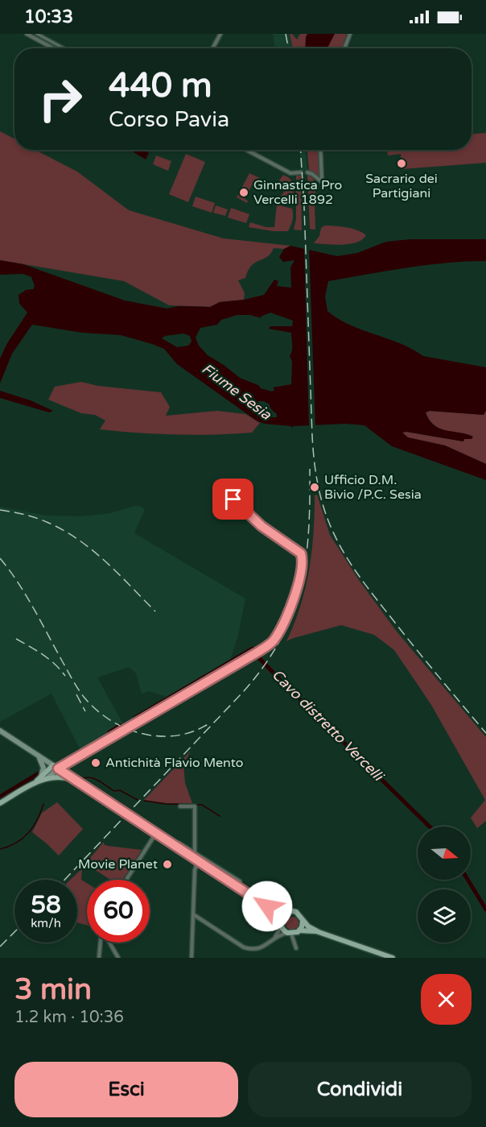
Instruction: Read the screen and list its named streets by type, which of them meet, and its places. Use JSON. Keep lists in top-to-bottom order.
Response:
{
  "water": ["Fiume Sesia", "Cavo distretto Vercelli"],
  "places": [
    "Sacrario dei Partigiani",
    "Ginnastica Pro Vercelli 1892",
    "Ufficio D.M. Bivio /P.C. Sesia",
    "Antichità Flavio Mento",
    "Movie Planet"
  ],
  "north": "right",
  "page": {
    "status": "10:33",
    "turn": ["440 m", "Corso Pavia"],
    "speed": "58 km/h",
    "limit": "60",
    "heading": ["3 min", "1.2 km · 10:36"],
    "buttons": ["Esci", "Condividi"]
  }
}
